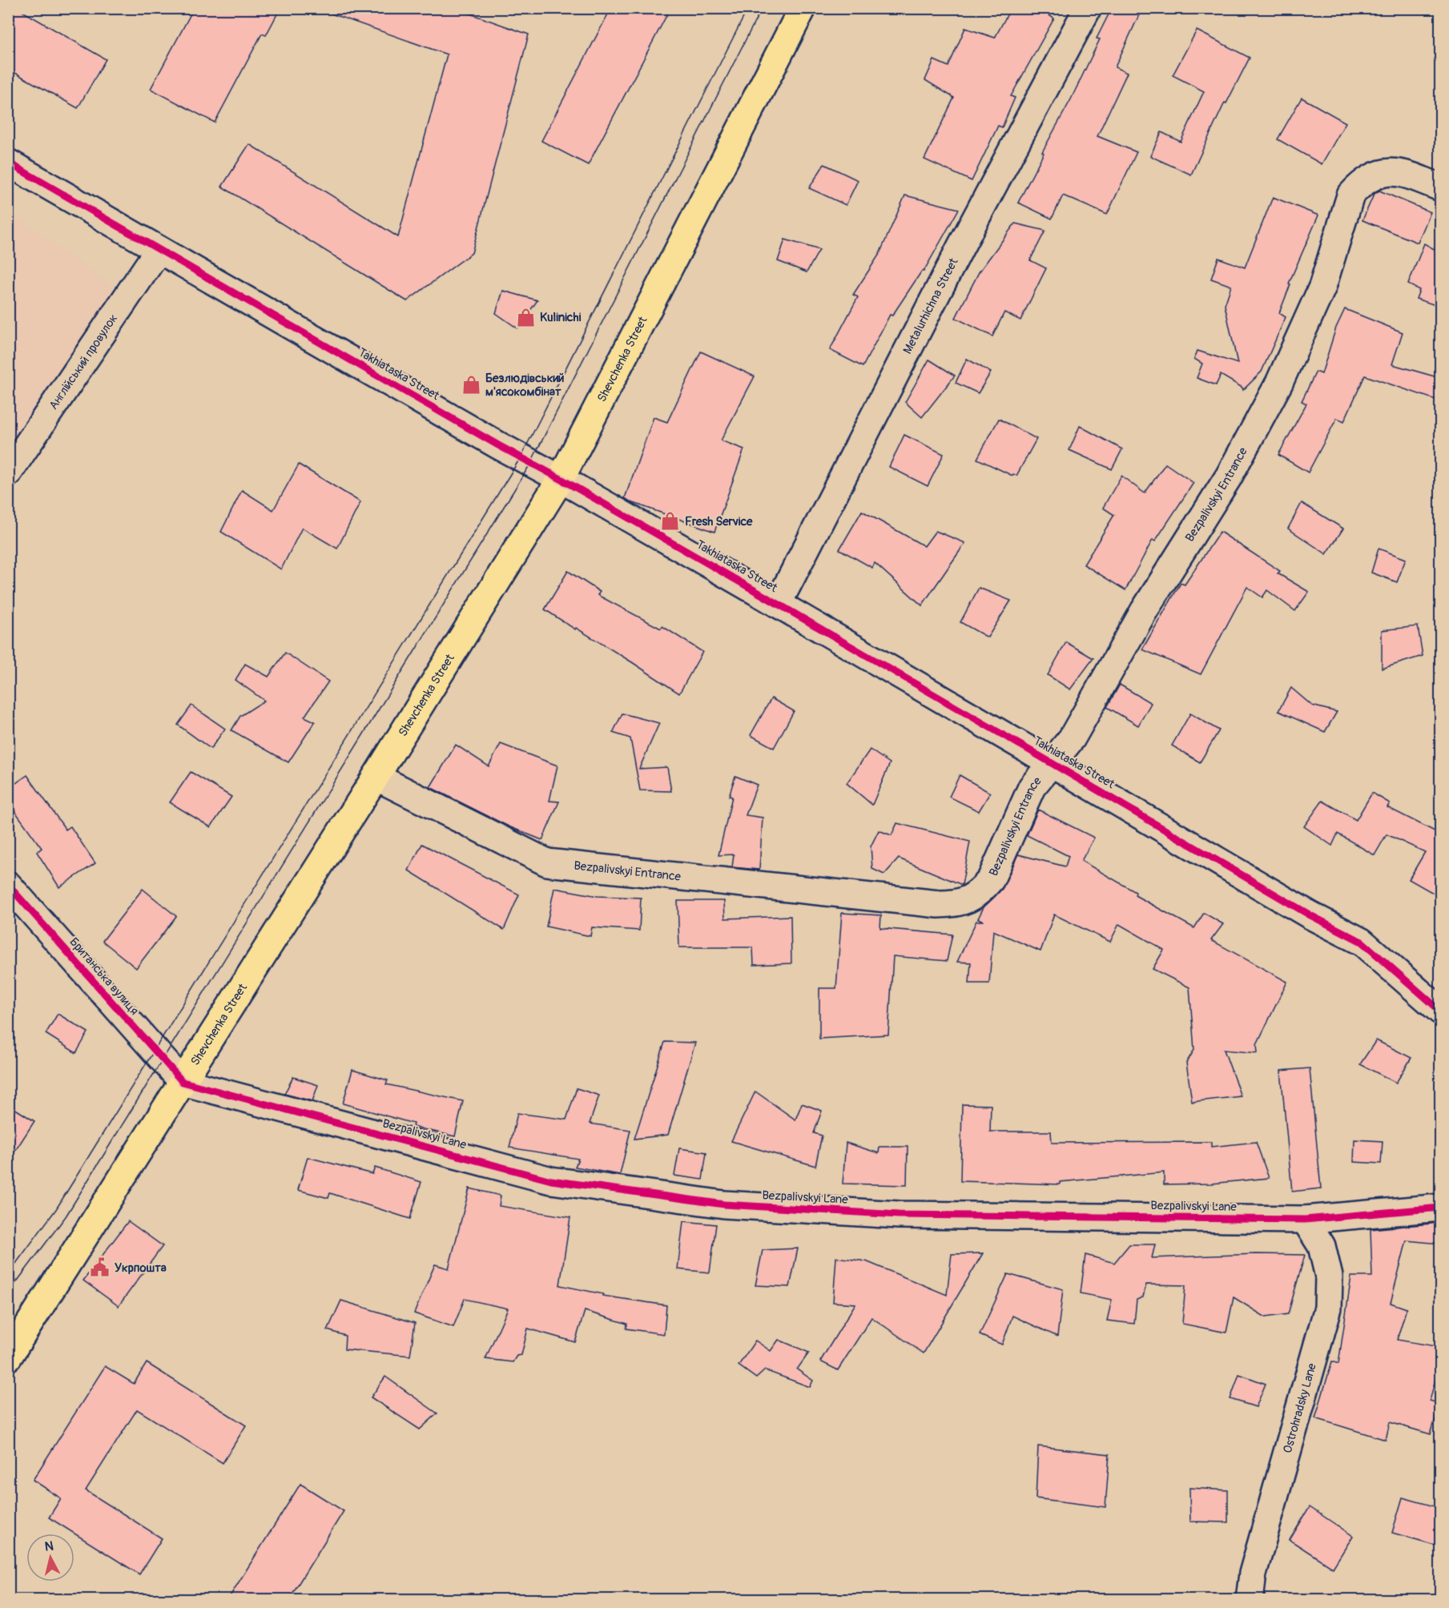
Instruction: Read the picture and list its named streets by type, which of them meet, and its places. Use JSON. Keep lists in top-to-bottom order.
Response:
{
  "streets": {
    "main road": ["Shevchenka Street"],
    "street": [
      "Metalurhichna Street",
      "Англійський провулок",
      "Takhiataska Street",
      "Bezpalivskyi Entrance",
      "Британська вулиця",
      "Bezpalivskyi Lane",
      "Ostrohradsky Lane"
    ]
  },
  "crossings": [
    ["Metalurhichna Street", "Takhiataska Street"],
    ["Shevchenka Street", "Takhiataska Street"],
    ["Shevchenka Street", "Bezpalivskyi Entrance"],
    ["Shevchenka Street", "Британська вулиця"],
    ["Shevchenka Street", "Bezpalivskyi Lane"],
    ["Англійський провулок", "Takhiataska Street"],
    ["Takhiataska Street", "Bezpalivskyi Entrance"],
    ["Британська вулиця", "Bezpalivskyi Lane"],
    ["Bezpalivskyi Lane", "Ostrohradsky Lane"]
  ],
  "places": {
    "shop": ["Kulinichi", "Безлюдівський м'ясокомбінат", "Fresh Service"],
    "public building": ["Укрпошта"]
  },
  "north": "top"
}
